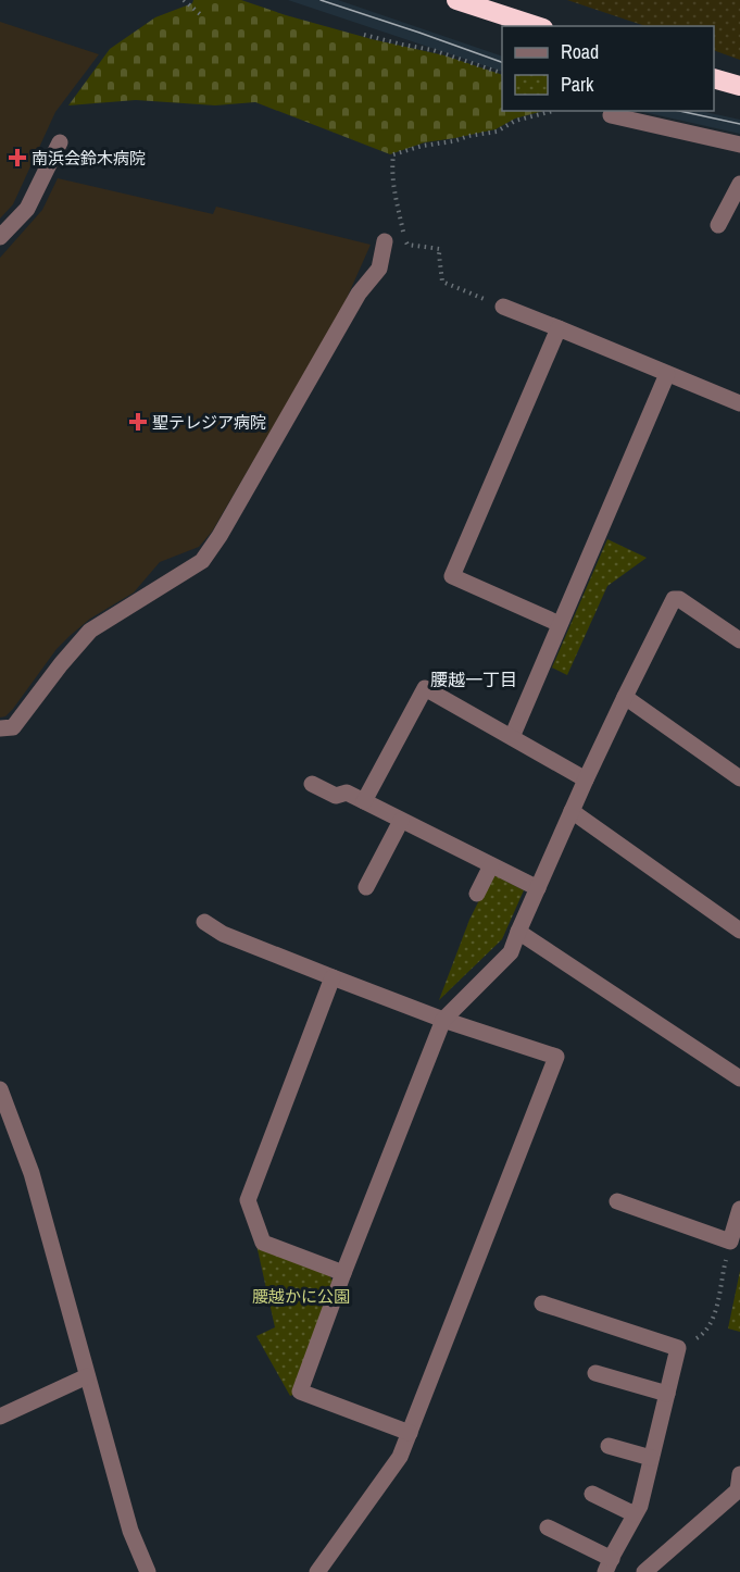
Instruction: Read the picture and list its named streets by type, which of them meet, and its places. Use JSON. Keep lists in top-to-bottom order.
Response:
{
  "districts": ["腰越一丁目"],
  "parks": ["腰越かに公園"],
  "places": {
    "health": ["南浜会鈴木病院", "聖テレジア病院"]
  },
  "legend": ["Road", "Park"]
}
